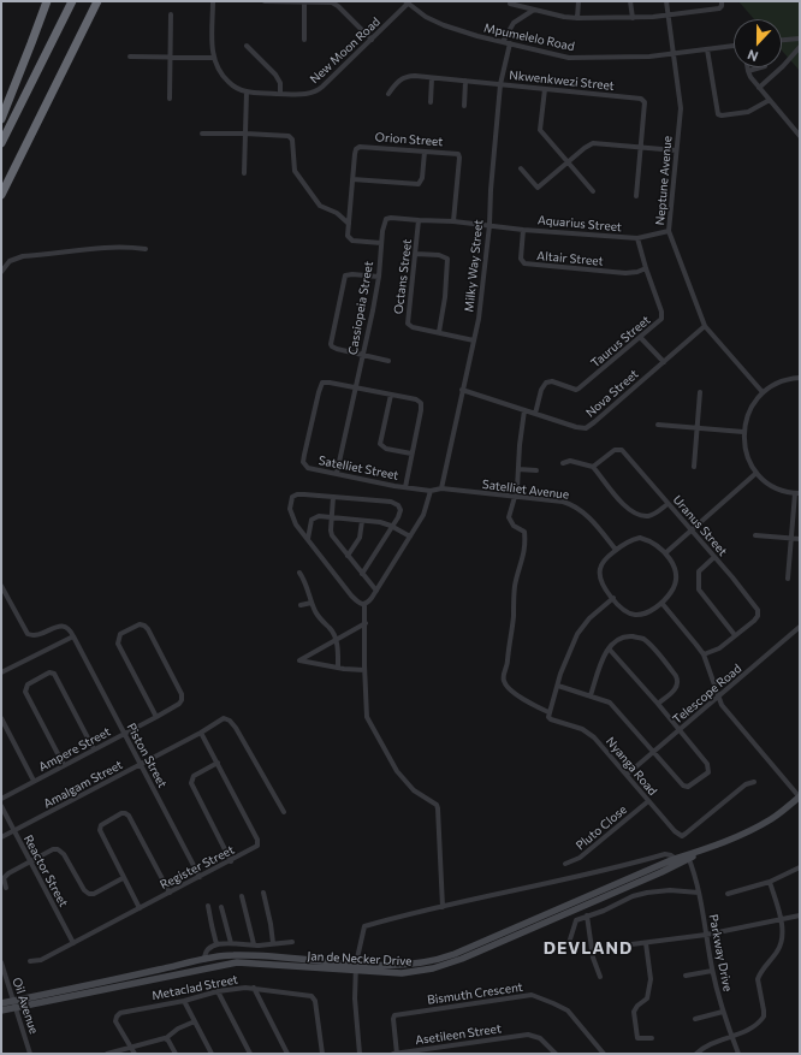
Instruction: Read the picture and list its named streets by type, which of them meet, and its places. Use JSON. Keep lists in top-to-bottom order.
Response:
{
  "streets": {
    "main road": ["Jan de Necker Drive"],
    "street": [
      "Mpumelelo Road",
      "New Moon Road",
      "Nkwenkwezi Street",
      "Orion Street",
      "Neptune Avenue",
      "Aquarius Street",
      "Altair Street",
      "Milky Way Street",
      "Octans Street",
      "Cassiopeia Street",
      "Taurus Street",
      "Nova Street",
      "Satelliet Street",
      "Satelliet Avenue",
      "Uranus Street",
      "Telescope Road",
      "Ampere Street",
      "Piston Street",
      "Nyanga Road",
      "Amalgam Street",
      "Pluto Close",
      "Register Street",
      "Reactor Street",
      "Parkway Drive",
      "Metaclad Street",
      "Bismuth Crescent",
      "Oil Avenue",
      "Asetileen Street"
    ]
  },
  "crossings": [
    ["Mpumelelo Road", "New Moon Road"],
    ["Mpumelelo Road", "Neptune Avenue"],
    ["Mpumelelo Road", "Milky Way Street"],
    ["Nkwenkwezi Street", "Milky Way Street"],
    ["Orion Street", "Cassiopeia Street"],
    ["Neptune Avenue", "Aquarius Street"],
    ["Neptune Avenue", "Nova Street"],
    ["Aquarius Street", "Altair Street"],
    ["Aquarius Street", "Milky Way Street"],
    ["Aquarius Street", "Cassiopeia Street"],
    ["Aquarius Street", "Taurus Street"],
    ["Altair Street", "Taurus Street"],
    ["Milky Way Street", "Octans Street"],
    ["Milky Way Street", "Cassiopeia Street"],
    ["Milky Way Street", "Nova Street"],
    ["Milky Way Street", "Satelliet Street"],
    ["Milky Way Street", "Satelliet Avenue"],
    ["Octans Street", "Cassiopeia Street"],
    ["Cassiopeia Street", "Satelliet Street"],
    ["Taurus Street", "Nova Street"],
    ["Satelliet Street", "Satelliet Avenue"],
    ["Satelliet Avenue", "Nyanga Road"],
    ["Telescope Road", "Nyanga Road"],
    ["Ampere Street", "Piston Street"],
    ["Piston Street", "Amalgam Street"],
    ["Piston Street", "Register Street"],
    ["Nyanga Road", "Pluto Close"],
    ["Amalgam Street", "Register Street"],
    ["Amalgam Street", "Reactor Street"],
    ["Register Street", "Reactor Street"],
    ["Parkway Drive", "Jan de Necker Drive"],
    ["Jan de Necker Drive", "Oil Avenue"],
    ["Bismuth Crescent", "Asetileen Street"]
  ],
  "districts": ["DEVLAND"],
  "north": "bottom"
}
